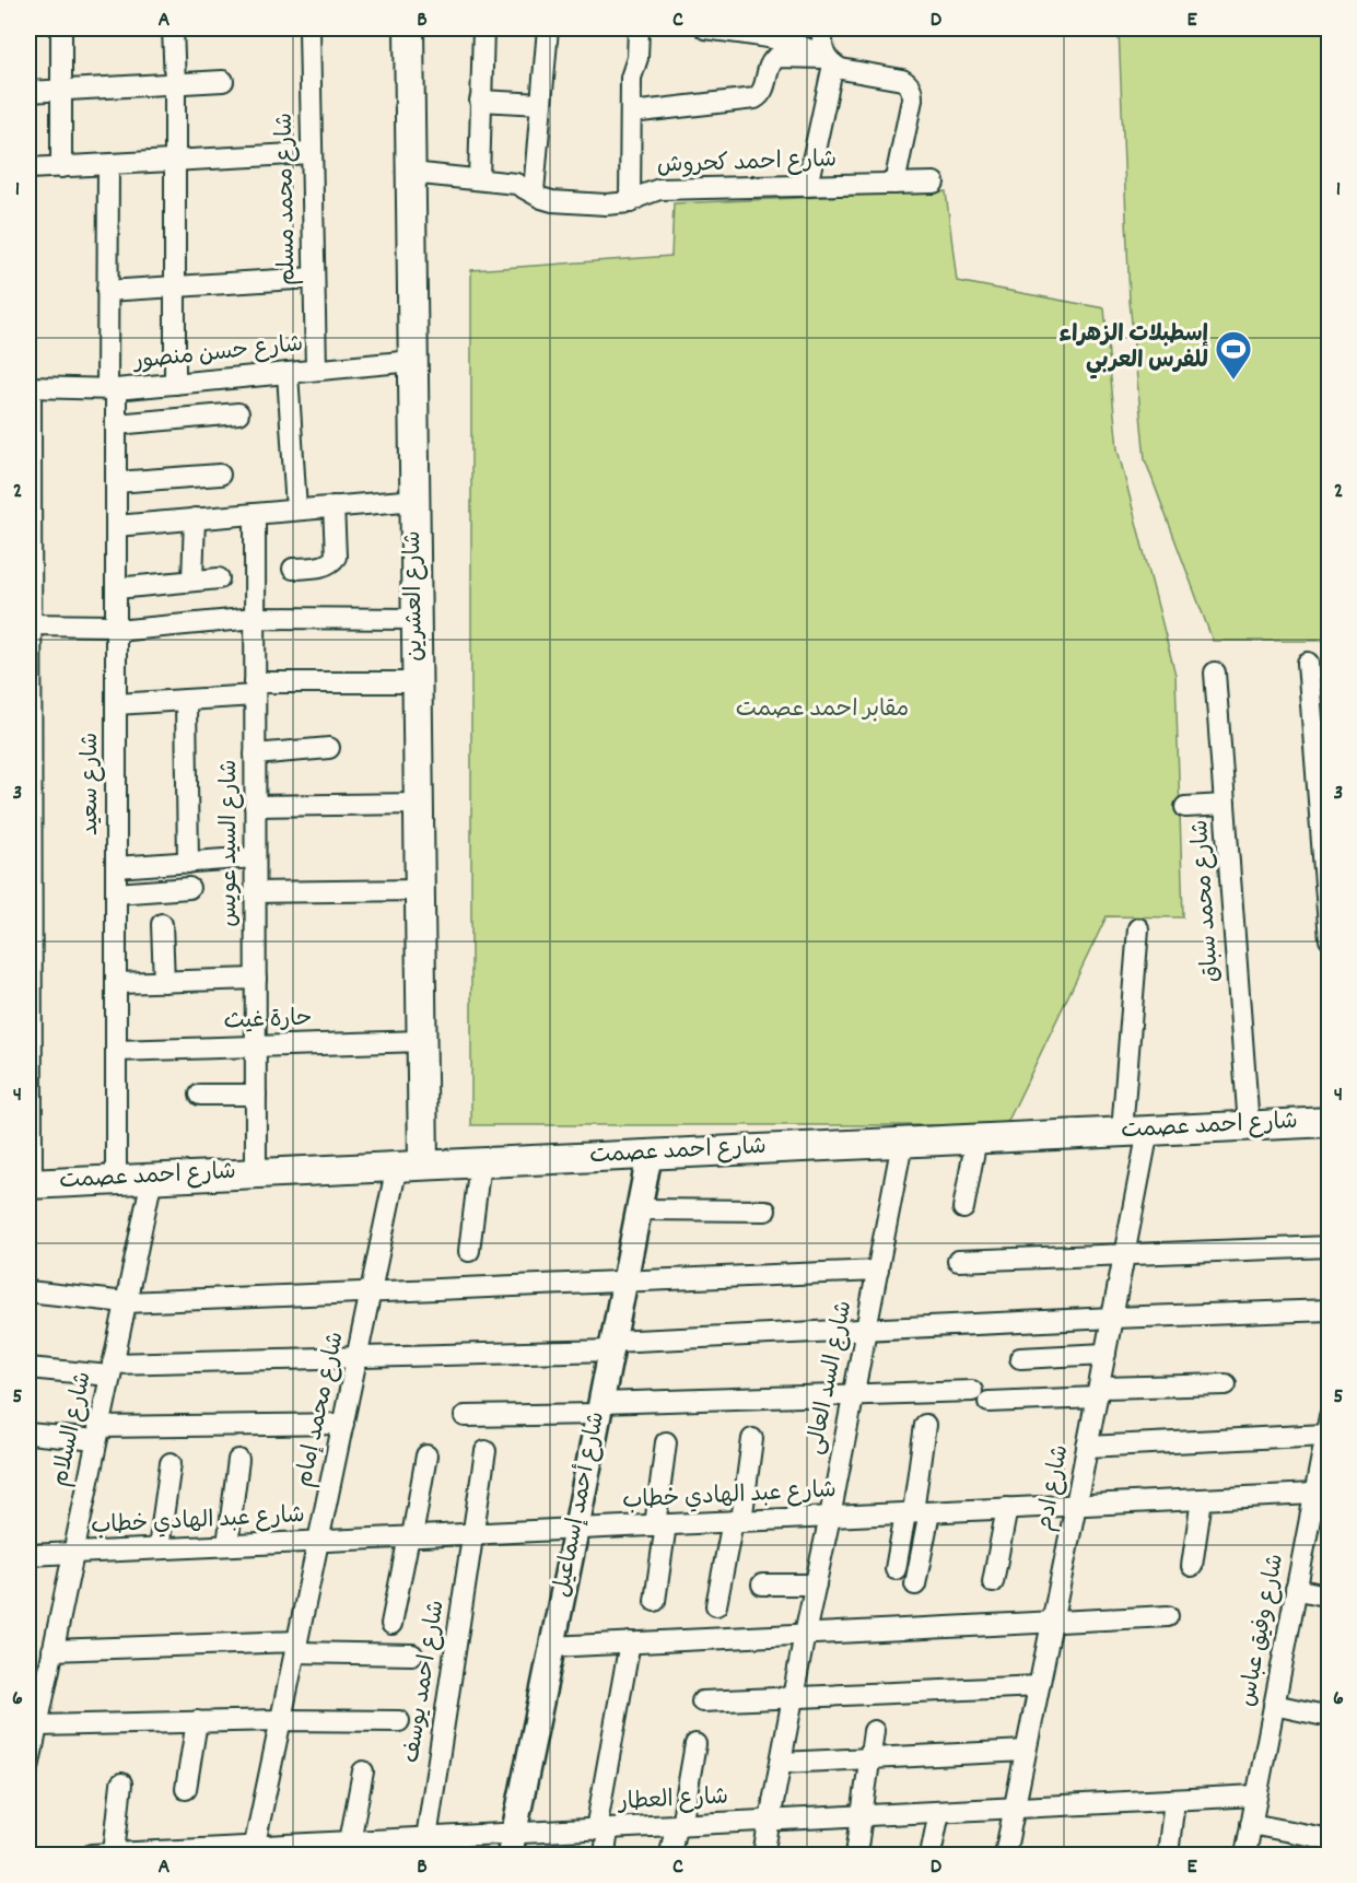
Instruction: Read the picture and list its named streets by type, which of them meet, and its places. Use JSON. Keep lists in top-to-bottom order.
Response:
{
  "streets": {
    "main road": ["شارع العشرين", "شارع احمد عصمت"],
    "street": [
      "شارع احمد كحروش",
      "شارع محمد مسلم",
      "شارع حسن منصور",
      "شارع سعيد",
      "شارع السيد عويس",
      "شارع محمد سباق",
      "حارة غيث",
      "شارع السد العالى",
      "شارع محمد إمام",
      "شارع السلام",
      "شارع ادم",
      "شارع عبد الهادي خطاب",
      "شارع أحمد إسماعيل",
      "شارع وفيق عباس",
      "شارع احمد يوسف",
      "شارع العطار"
    ]
  },
  "crossings": [
    ["شارع احمد كحروش", "شارع العشرين"],
    ["شارع محمد مسلم", "شارع حسن منصور"],
    ["شارع حسن منصور", "شارع العشرين"],
    ["شارع حسن منصور", "شارع سعيد"],
    ["شارع العشرين", "حارة غيث"],
    ["شارع العشرين", "شارع احمد عصمت"],
    ["شارع العشرين", "شارع محمد إمام"],
    ["شارع سعيد", "حارة غيث"],
    ["شارع سعيد", "شارع احمد عصمت"],
    ["شارع السيد عويس", "حارة غيث"],
    ["شارع السيد عويس", "شارع احمد عصمت"],
    ["شارع محمد سباق", "شارع احمد عصمت"],
    ["شارع احمد عصمت", "شارع السد العالى"],
    ["شارع احمد عصمت", "شارع محمد إمام"],
    ["شارع احمد عصمت", "شارع السلام"],
    ["شارع احمد عصمت", "شارع ادم"],
    ["شارع احمد عصمت", "شارع أحمد إسماعيل"],
    ["شارع السد العالى", "شارع عبد الهادي خطاب"],
    ["شارع السد العالى", "شارع العطار"],
    ["شارع محمد إمام", "شارع عبد الهادي خطاب"],
    ["شارع محمد إمام", "شارع العطار"],
    ["شارع السلام", "شارع عبد الهادي خطاب"],
    ["شارع ادم", "شارع عبد الهادي خطاب"],
    ["شارع ادم", "شارع العطار"],
    ["شارع عبد الهادي خطاب", "شارع أحمد إسماعيل"],
    ["شارع عبد الهادي خطاب", "شارع وفيق عباس"],
    ["شارع عبد الهادي خطاب", "شارع احمد يوسف"],
    ["شارع أحمد إسماعيل", "شارع العطار"],
    ["شارع وفيق عباس", "شارع العطار"],
    ["شارع احمد يوسف", "شارع العطار"]
  ],
  "parks": ["مقابر احمد عصمت"],
  "places": {
    "sports": ["إسطبلات الزهراء للفرس العربي"]
  },
  "grid": {
    "columns": [
      "A",
      "B",
      "C",
      "D",
      "E"
    ],
    "rows": [
      "1",
      "2",
      "3",
      "4",
      "5",
      "6"
    ]
  }
}
